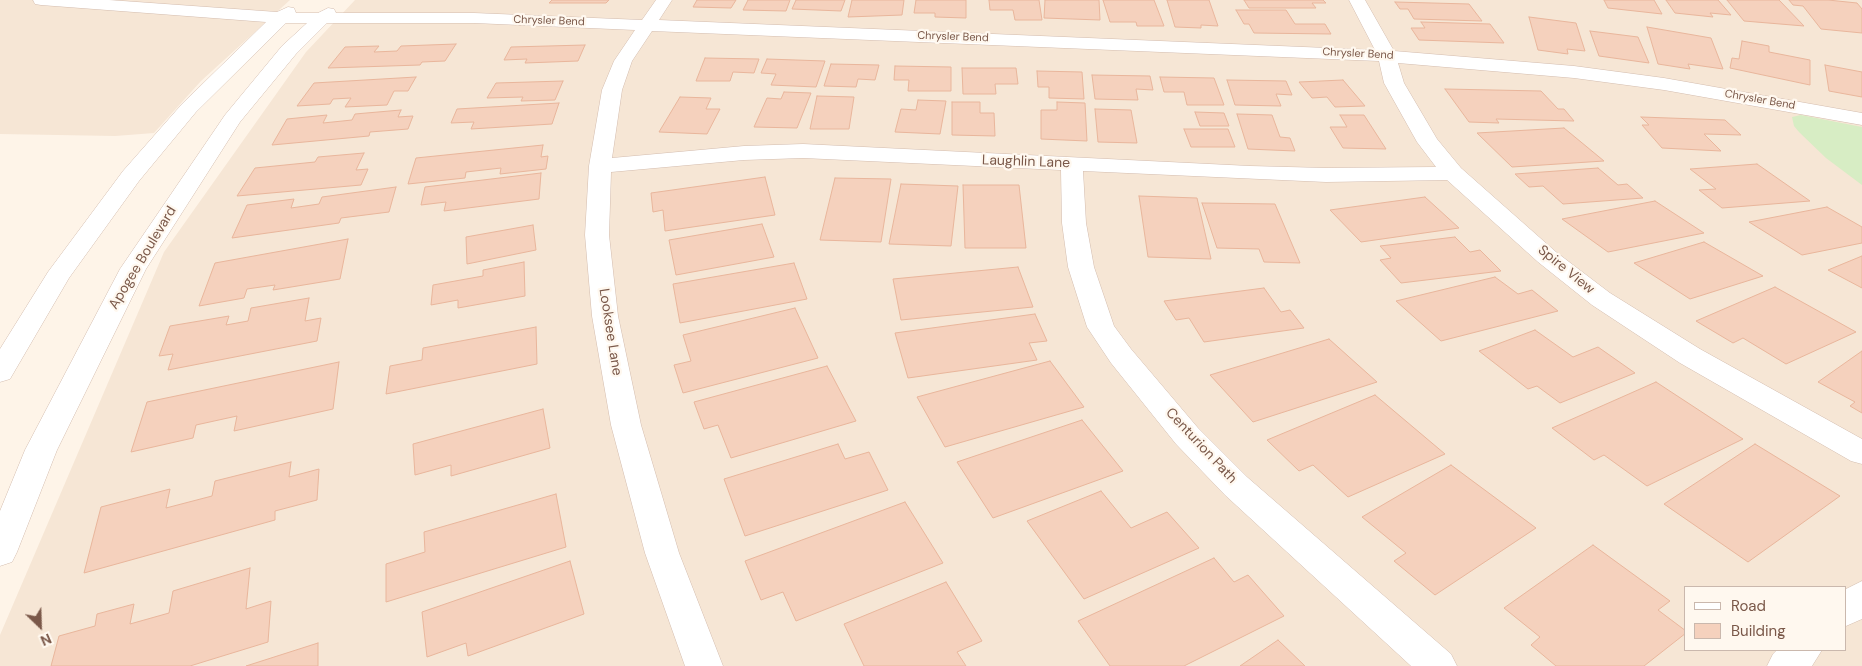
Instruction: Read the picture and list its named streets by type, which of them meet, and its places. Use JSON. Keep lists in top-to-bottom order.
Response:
{
  "streets": {
    "street": [
      "Chrysler Bend",
      "Laughlin Lane",
      "Apogee Boulevard",
      "Spire View",
      "Looksee Lane",
      "Centurion Path"
    ]
  },
  "crossings": [
    ["Chrysler Bend", "Apogee Boulevard"],
    ["Chrysler Bend", "Spire View"],
    ["Chrysler Bend", "Looksee Lane"],
    ["Laughlin Lane", "Spire View"],
    ["Laughlin Lane", "Looksee Lane"],
    ["Laughlin Lane", "Centurion Path"]
  ],
  "legend": ["Road", "Building"],
  "north": "bottom right"
}
